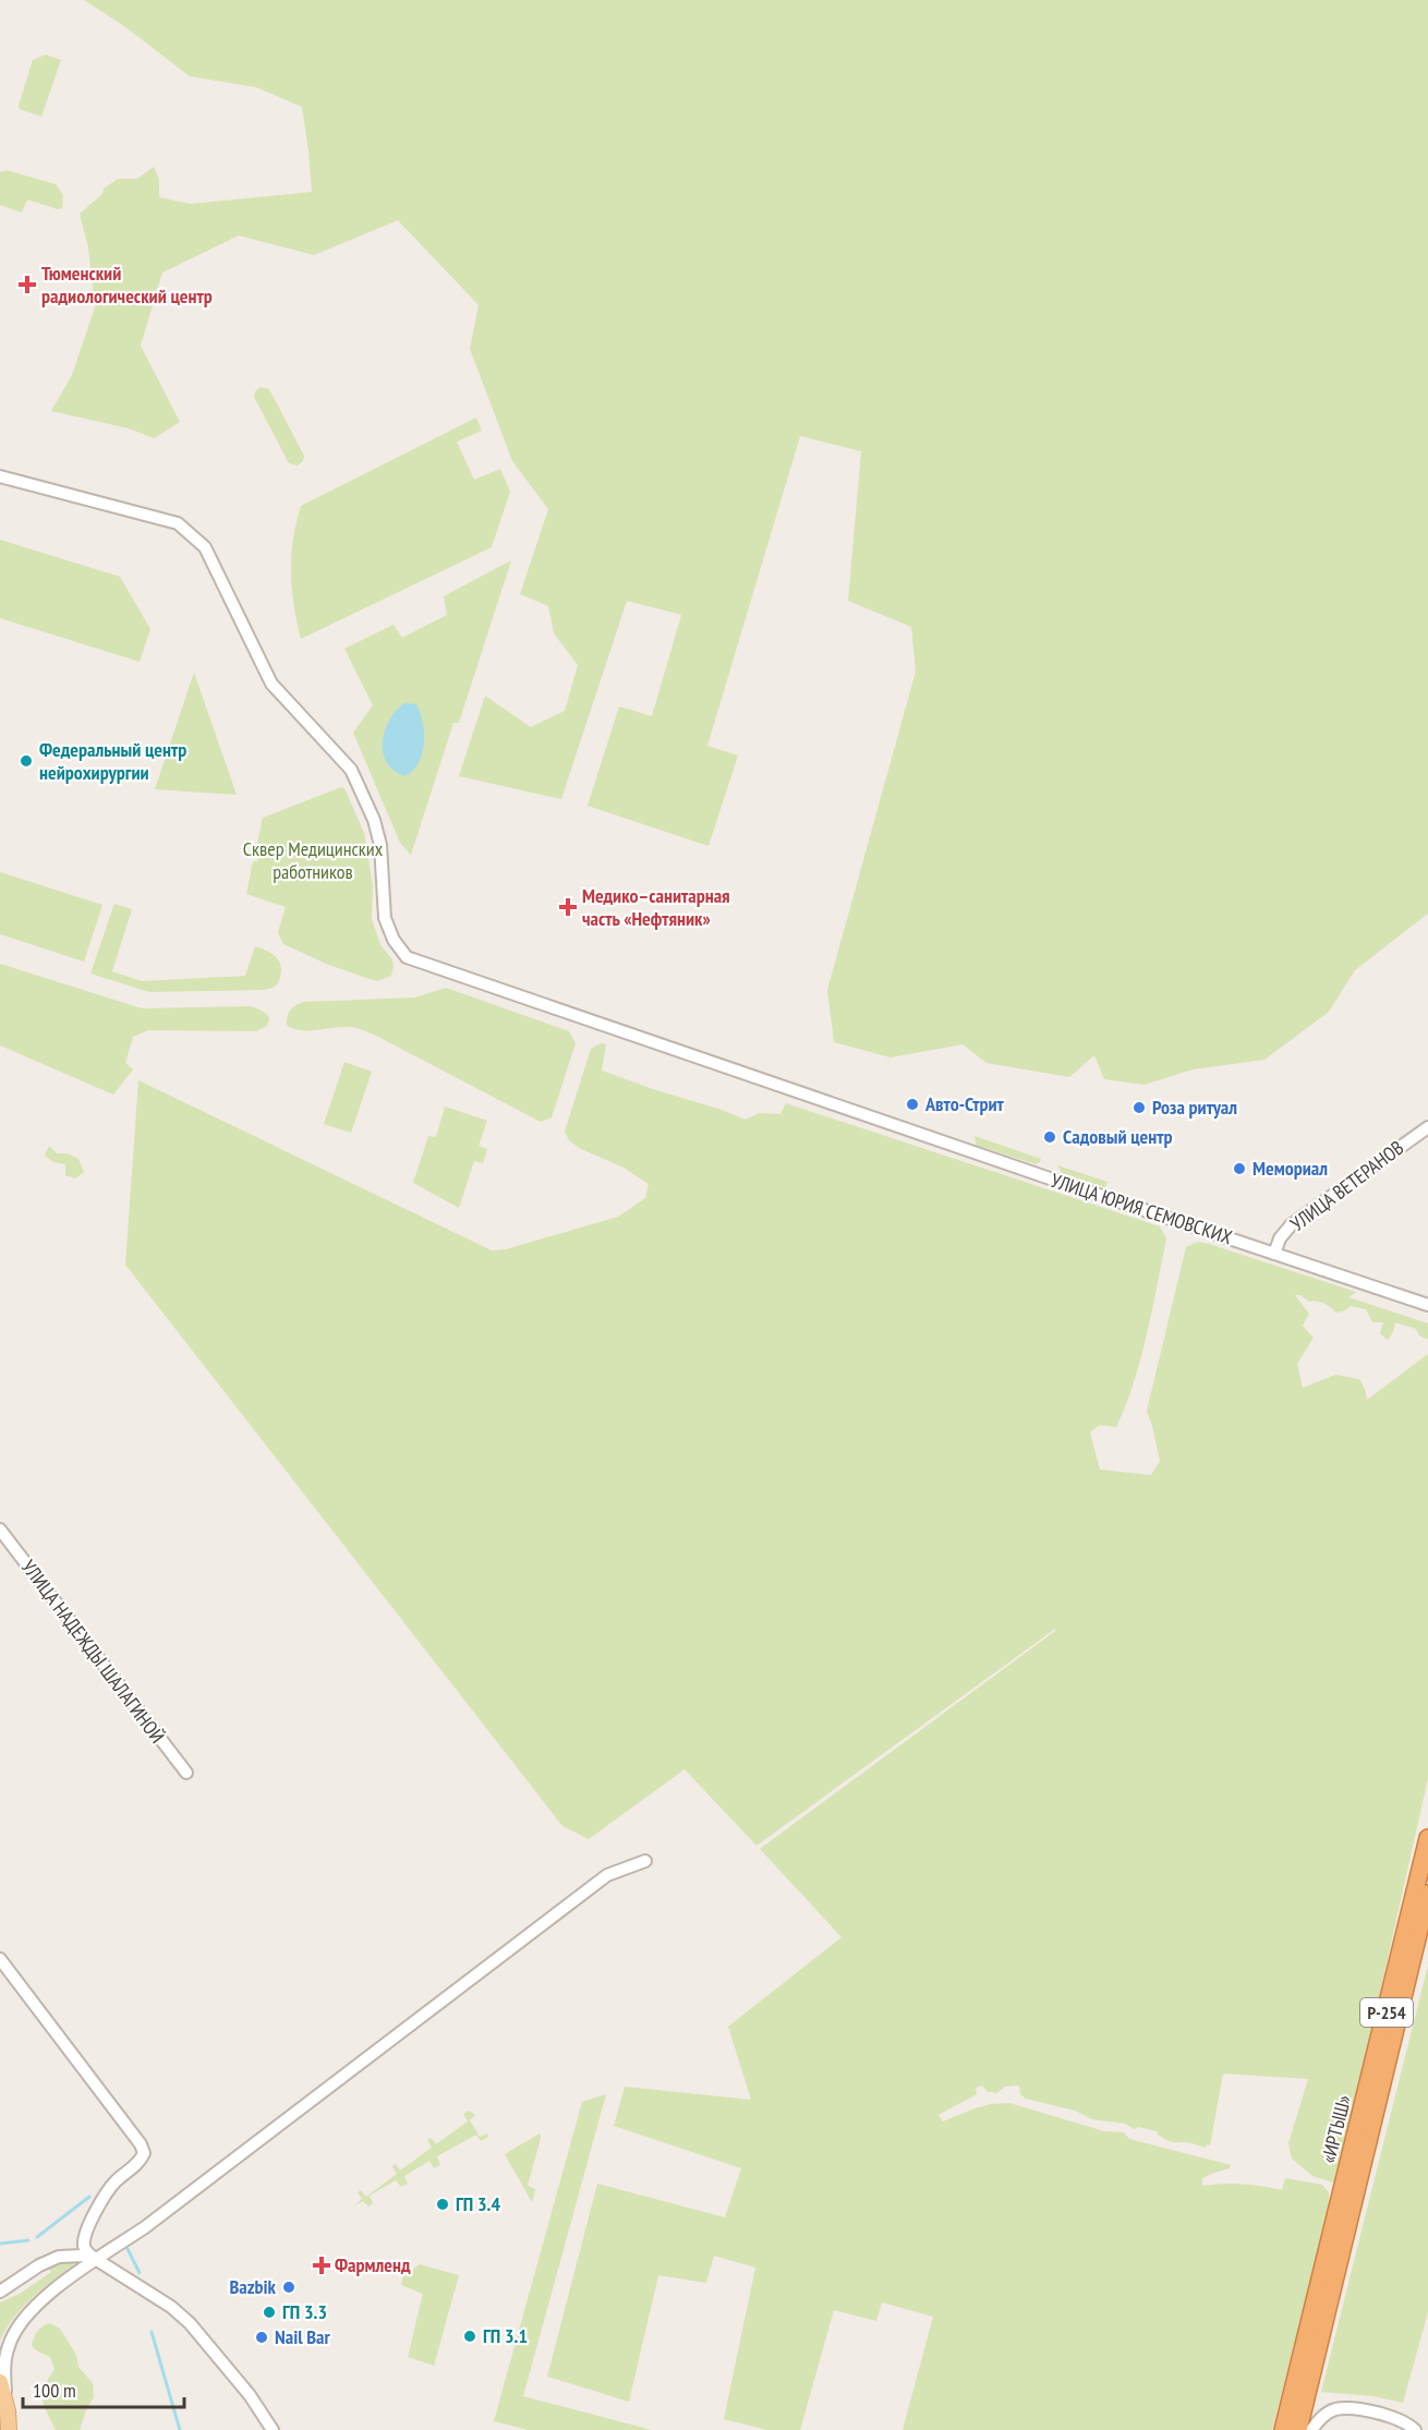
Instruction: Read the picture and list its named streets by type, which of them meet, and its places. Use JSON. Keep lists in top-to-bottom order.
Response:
{
  "streets": {
    "highway": ["Р-254", "«ИРТЫШ»"],
    "street": ["УЛИЦА ВЕТЕРАНОВ", "УЛИЦА ЮРИЯ СЕМОВСКИХ", "УЛИЦА НАДЕЖДЫ ШАЛАГИНОЙ"]
  },
  "crossings": [
    ["УЛИЦА ВЕТЕРАНОВ", "УЛИЦА ЮРИЯ СЕМОВСКИХ"]
  ],
  "parks": ["Сквер Медицинских работников"],
  "places": {
    "health": ["Тюменский радиологический центр", "Медико–санитарная часть «Нефтяник»", "Фармленд"],
    "other": [
      "Федеральный центр нейрохирургии",
      "Авто-Стрит",
      "Роза ритуал",
      "Садовый центр",
      "Мемориал",
      "ГП 3.4",
      "Bazbik",
      "ГП 3.3",
      "ГП 3.1",
      "Nail Bar"
    ]
  },
  "scale_bar": "100 m"
}
